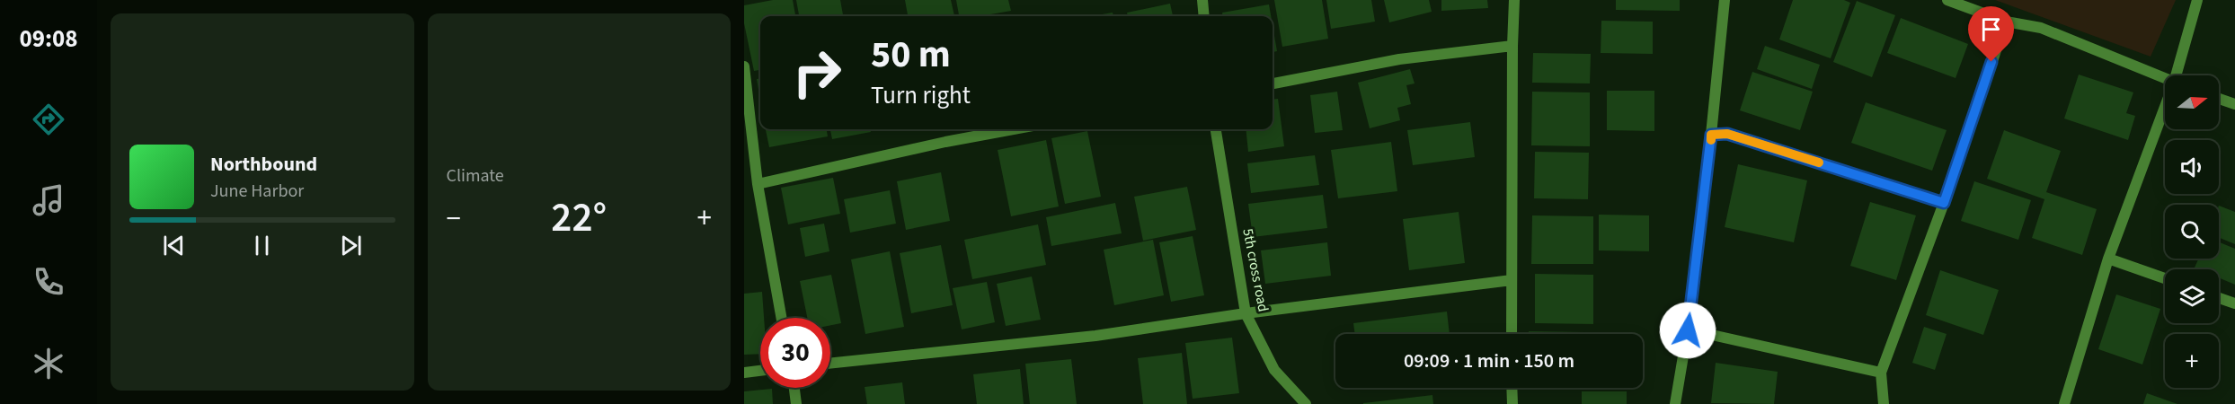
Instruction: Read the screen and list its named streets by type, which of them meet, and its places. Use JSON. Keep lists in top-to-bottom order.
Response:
{
  "streets": {
    "street": ["5th cross road"]
  },
  "north": "right",
  "page": {
    "tabs": "09:08",
    "tile": "Climate",
    "turn": ["50 m", "Turn right"],
    "map_buttons": "+",
    "song": ["Northbound", "June Harbor"],
    "heat": ["−", "22°", "+"],
    "limit": "30",
    "trip": "09:09 · 1 min · 150 m"
  }
}
